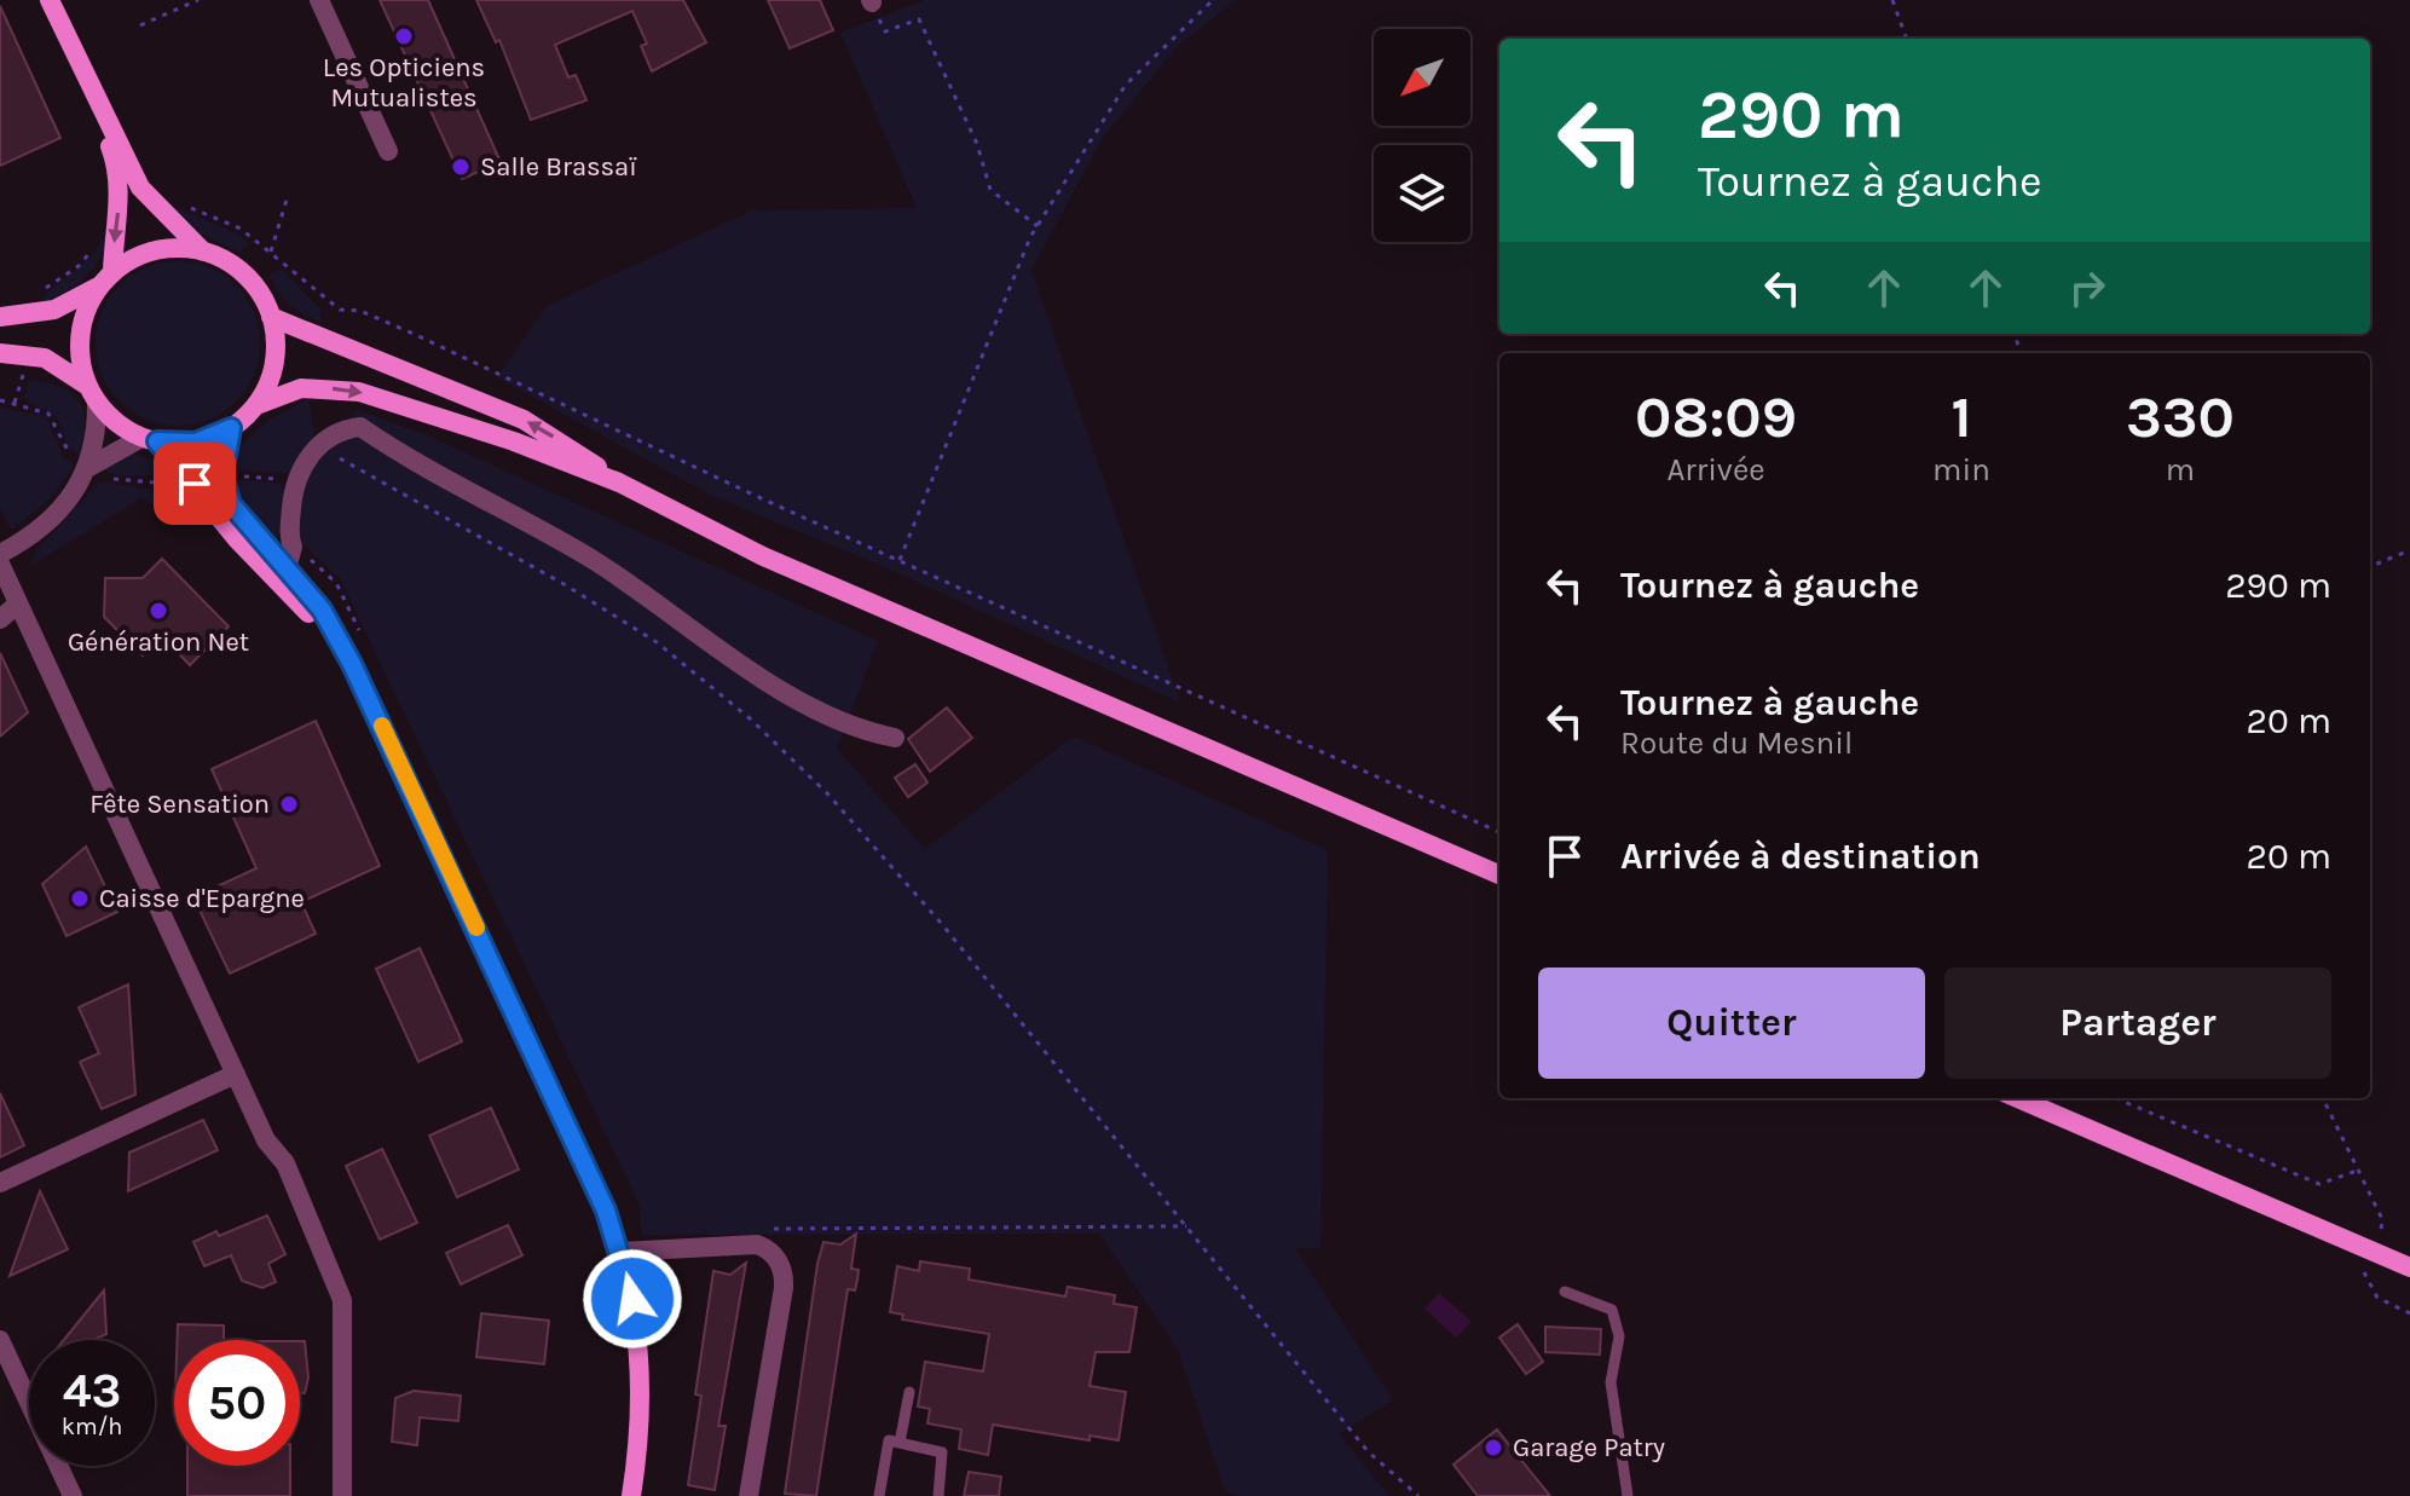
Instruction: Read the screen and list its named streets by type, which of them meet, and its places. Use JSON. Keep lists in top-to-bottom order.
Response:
{
  "places": [
    "Les Opticiens Mutualistes",
    "Salle Brassaï",
    "Génération Net",
    "Fête Sensation",
    "Caisse d'Epargne",
    "Garage Patry"
  ],
  "north": "bottom left",
  "page": {
    "turn": ["290 m", "Tournez à gauche"],
    "eta": [
      "08:09",
      "Arrivée",
      "1",
      "min",
      "330",
      "m"
    ],
    "list": [
      {
        "name": "Tournez à gauche",
        "value": "290 m"
      },
      {
        "name": "Tournez à gauche",
        "note": "Route du Mesnil",
        "value": "20 m"
      },
      {
        "name": "Arrivée à destination",
        "value": "20 m"
      }
    ],
    "buttons": ["Quitter", "Partager"],
    "speed": "43 km/h",
    "limit": "50"
  }
}
